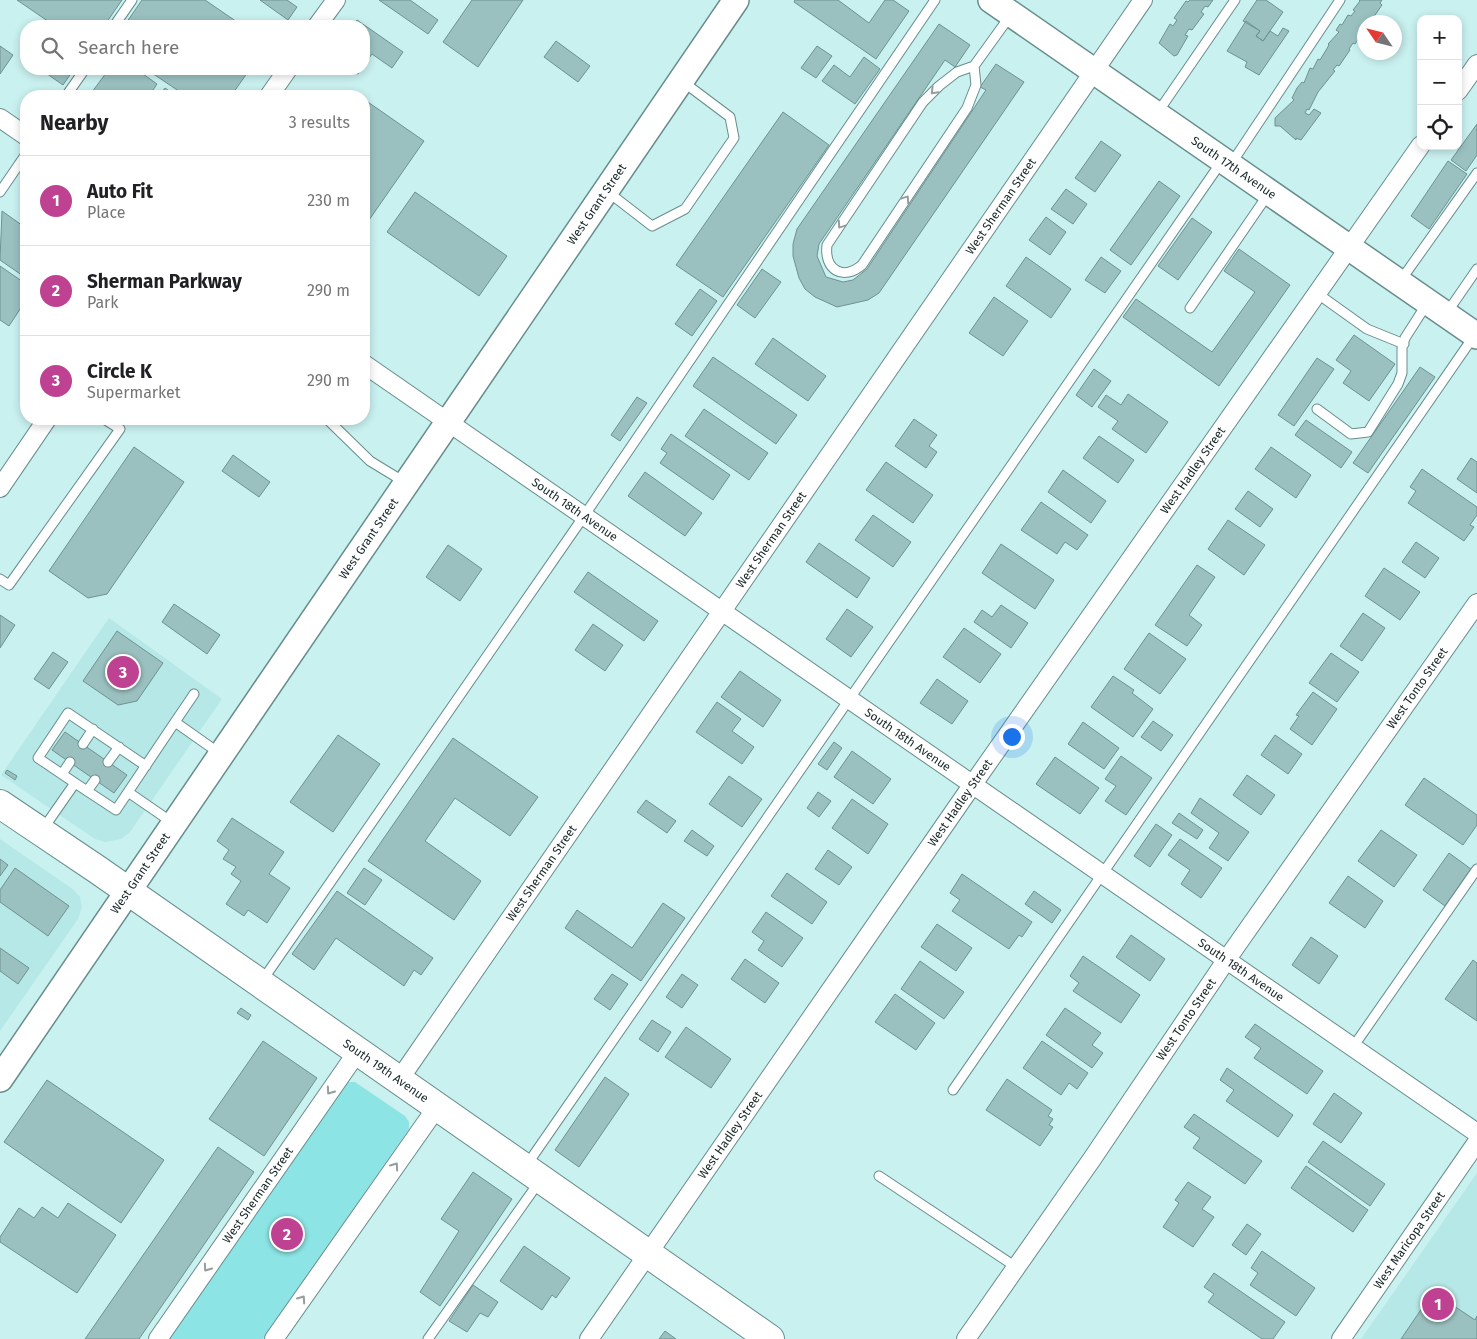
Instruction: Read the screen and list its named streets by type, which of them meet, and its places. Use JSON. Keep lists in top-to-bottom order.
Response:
{
  "streets": {
    "main road": ["South 17th Avenue", "West Grant Street", "South 19th Avenue"],
    "street": [
      "West Sherman Street",
      "West Hadley Street",
      "South 18th Avenue",
      "West Tonto Street",
      "West Maricopa Street"
    ]
  },
  "crossings": [
    ["South 17th Avenue", "West Sherman Street"],
    ["South 17th Avenue", "West Hadley Street"],
    ["West Grant Street", "South 18th Avenue"],
    ["West Grant Street", "South 19th Avenue"],
    ["West Sherman Street", "South 18th Avenue"],
    ["West Sherman Street", "South 19th Avenue"],
    ["West Hadley Street", "South 18th Avenue"],
    ["West Hadley Street", "South 19th Avenue"],
    ["South 18th Avenue", "West Tonto Street"]
  ],
  "north": "top left",
  "page": {
    "map_buttons": ["+", "−"],
    "search": "Search here",
    "heading": ["Nearby", "3 results"],
    "list": [
      {
        "mark": "1",
        "name": "Auto Fit",
        "note": "Place",
        "value": "230 m"
      },
      {
        "mark": "2",
        "name": "Sherman Parkway",
        "note": "Park",
        "value": "290 m"
      },
      {
        "mark": "3",
        "name": "Circle K",
        "note": "Supermarket",
        "value": "290 m"
      }
    ],
    "pins": ["3", "2", "1"]
  }
}
